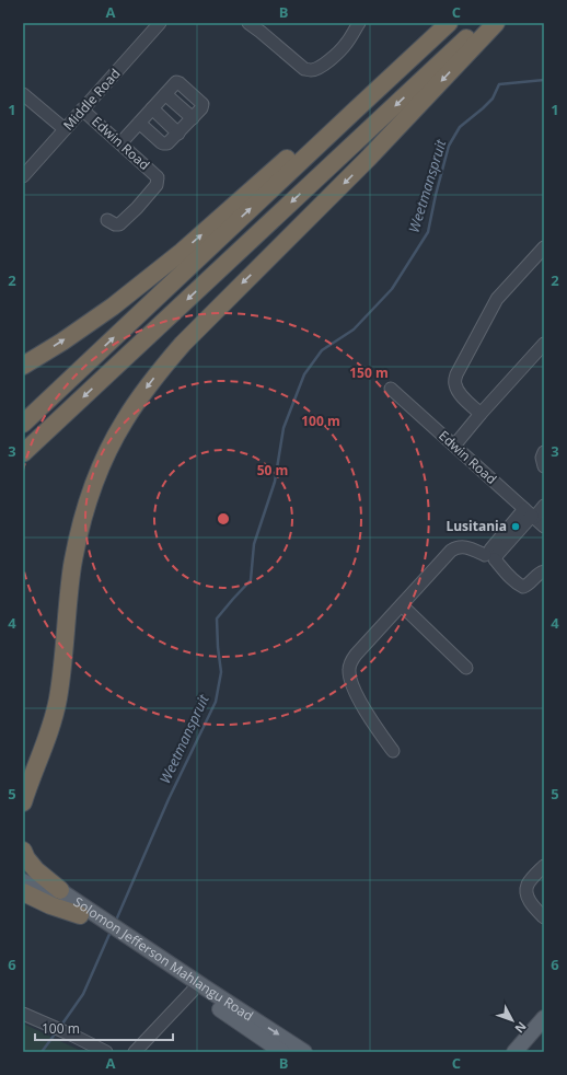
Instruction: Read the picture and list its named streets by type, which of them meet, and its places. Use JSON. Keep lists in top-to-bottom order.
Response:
{
  "streets": {
    "main road": ["Solomon Jefferson Mahlangu Road"],
    "street": ["Middle Road", "Edwin Road"]
  },
  "crossings": [
    ["Middle Road", "Edwin Road"]
  ],
  "water": ["Weetmanspruit"],
  "places": ["Lusitania"],
  "scale_bar": "100 m",
  "north": "bottom right",
  "grid": {
    "columns": ["A", "B", "C"],
    "rows": [
      "1",
      "2",
      "3",
      "4",
      "5",
      "6"
    ]
  },
  "rings": ["150 m", "100 m", "50 m"]
}
